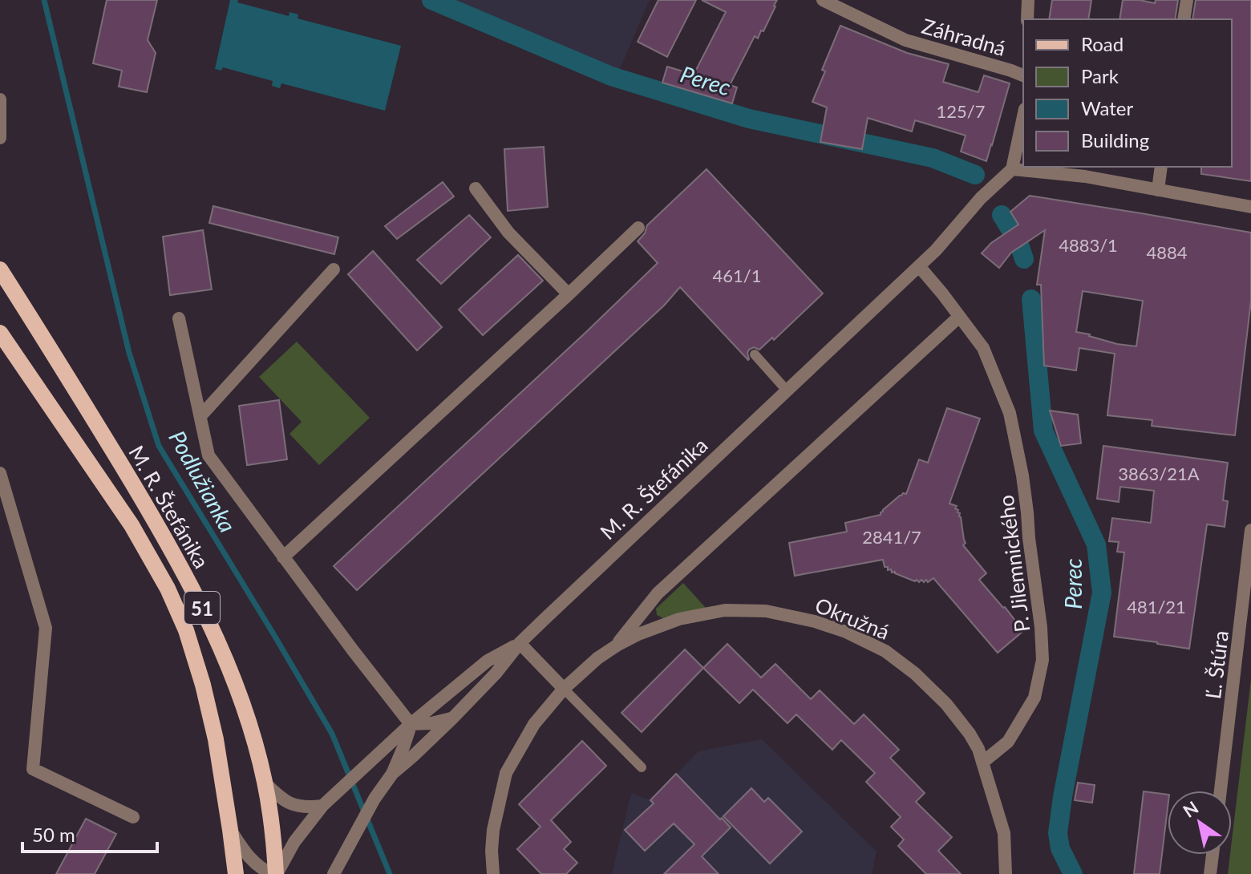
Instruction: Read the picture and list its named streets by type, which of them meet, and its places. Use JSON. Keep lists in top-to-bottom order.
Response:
{
  "streets": {
    "main road": ["M. R. Štefánika", "51"],
    "street": [
      "Záhradná",
      "P. Jilemnického",
      "Okružná",
      "Ľ. Štúra"
    ]
  },
  "crossings": [
    ["M. R. Štefánika", "P. Jilemnického"],
    ["P. Jilemnického", "Okružná"]
  ],
  "water": ["Perec", "Podlužianka"],
  "house_numbers": [
    "125/7",
    "4883/1",
    "4884",
    "461/1",
    "3863/21A",
    "2841/7",
    "481/21"
  ],
  "legend": [
    "Road",
    "Park",
    "Water",
    "Building"
  ],
  "scale_bar": "50 m",
  "north": "top left"
}
